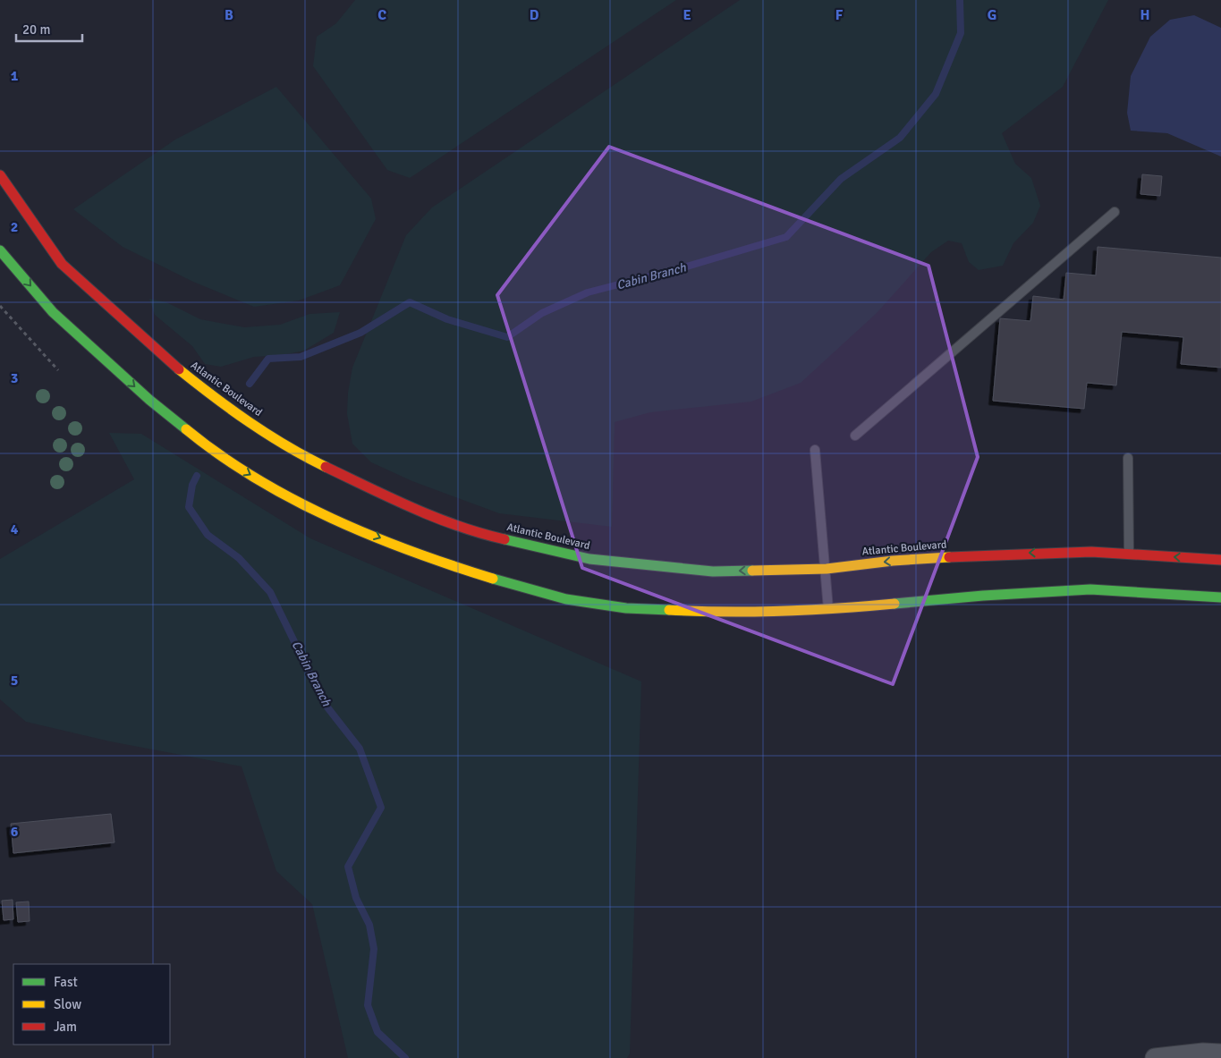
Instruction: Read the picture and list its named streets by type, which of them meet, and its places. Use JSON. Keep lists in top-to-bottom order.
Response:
{
  "streets": {
    "main road": ["Atlantic Boulevard"]
  },
  "water": ["Cabin Branch"],
  "legend": ["Fast", "Slow", "Jam"],
  "scale_bar": "20 m",
  "grid": {
    "columns": [
      "B",
      "C",
      "D",
      "E",
      "F",
      "G",
      "H"
    ],
    "rows": [
      "1",
      "2",
      "3",
      "4",
      "5",
      "6"
    ]
  }
}
